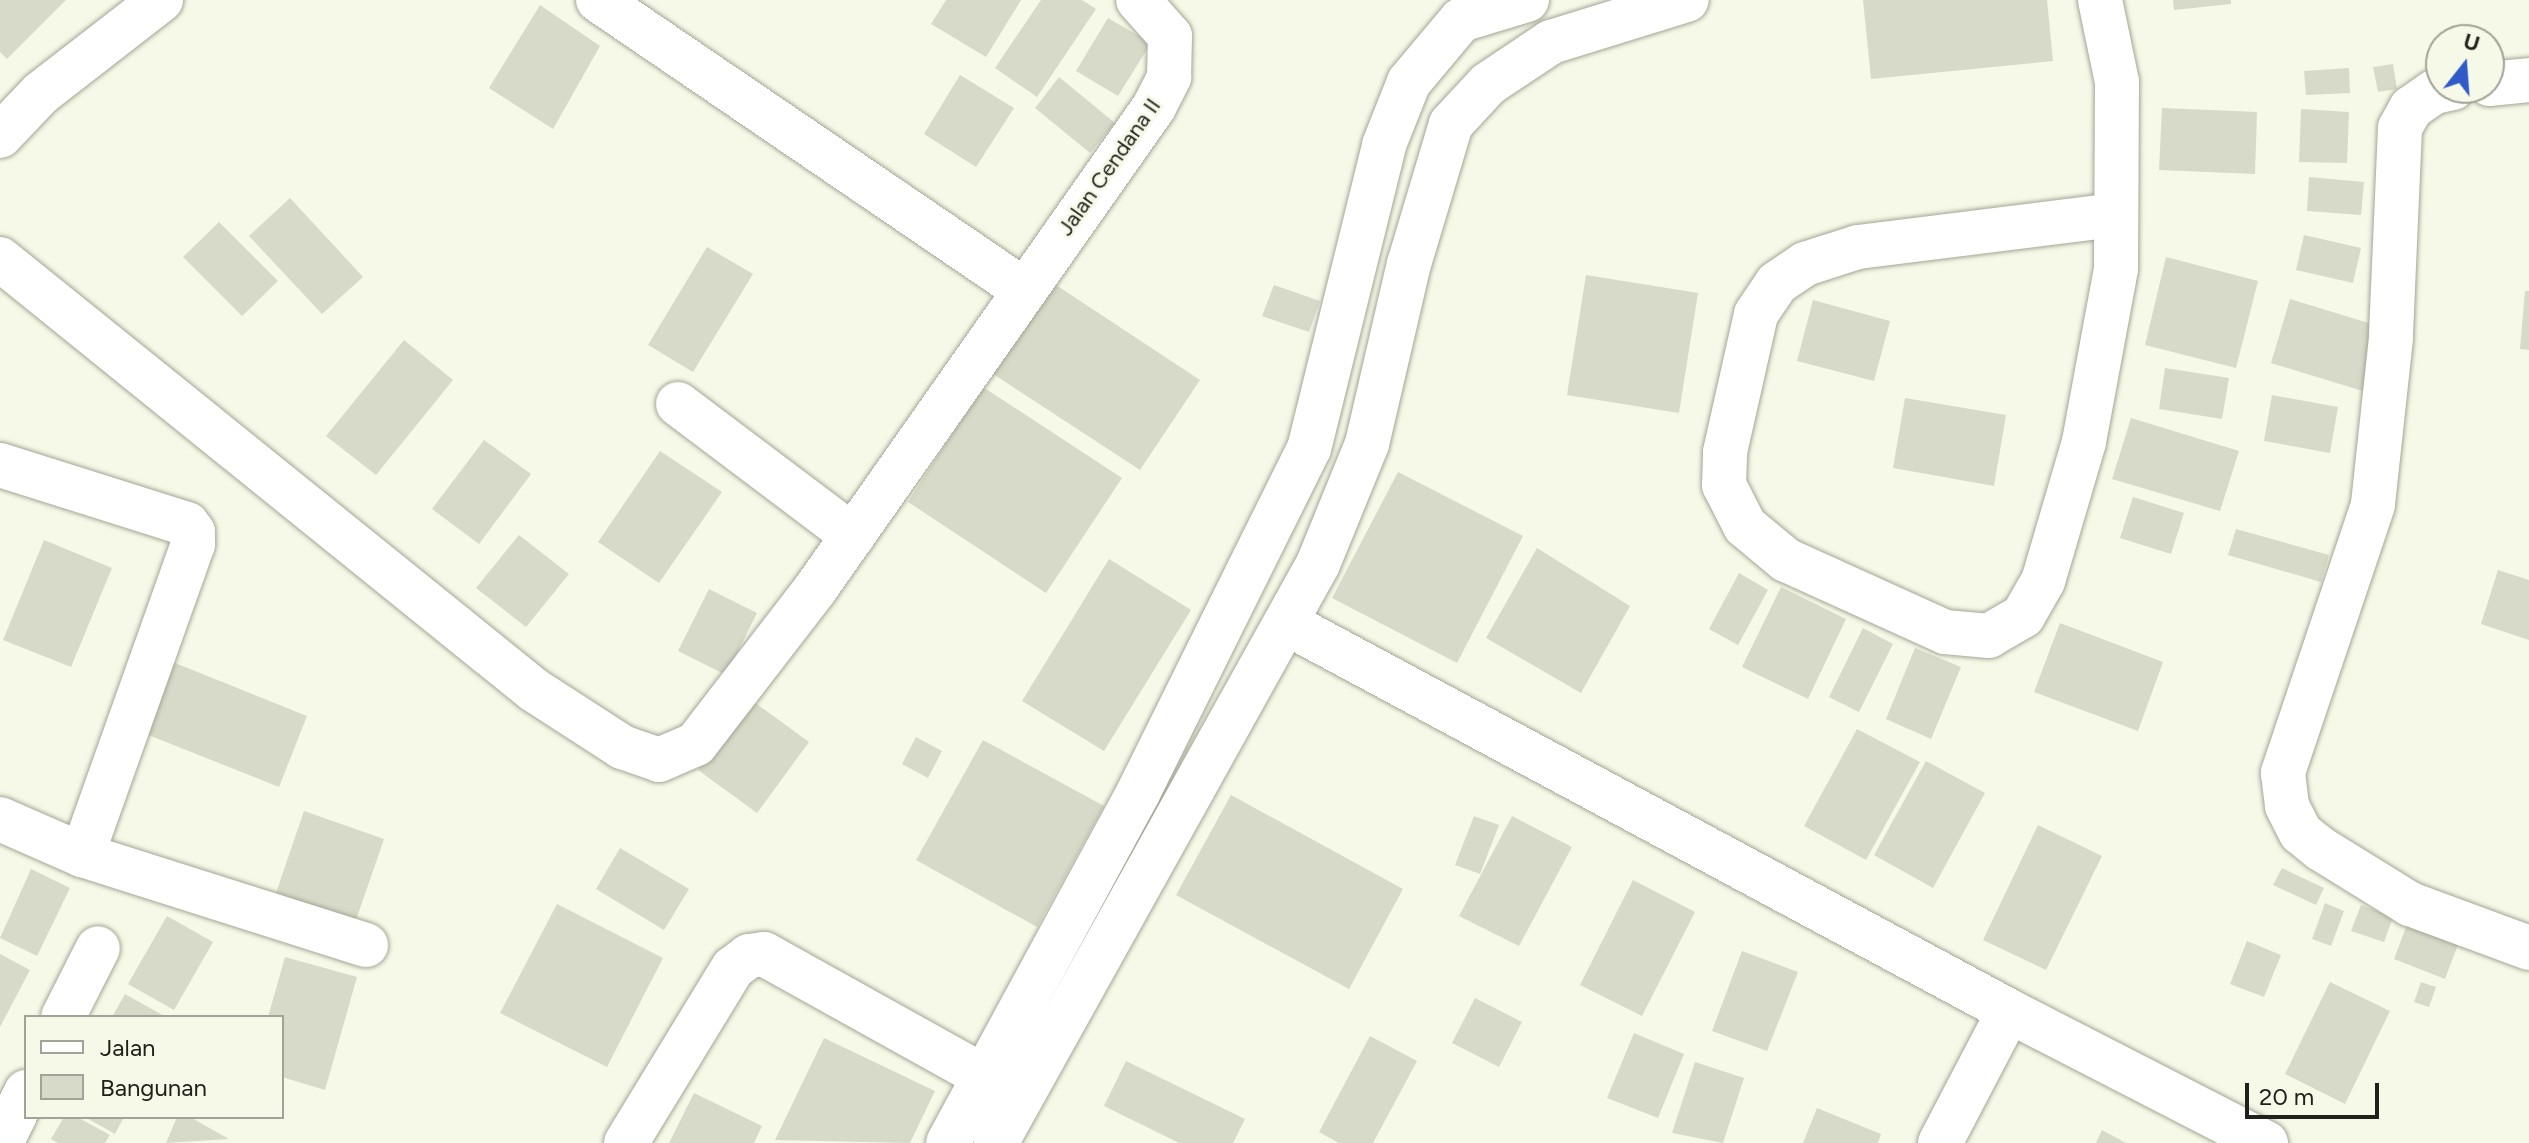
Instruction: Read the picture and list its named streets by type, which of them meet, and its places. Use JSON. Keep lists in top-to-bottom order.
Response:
{
  "streets": {
    "street": ["Jalan Cendana II"]
  },
  "legend": ["Jalan", "Bangunan"],
  "scale_bar": "20 m",
  "north": "top"
}
